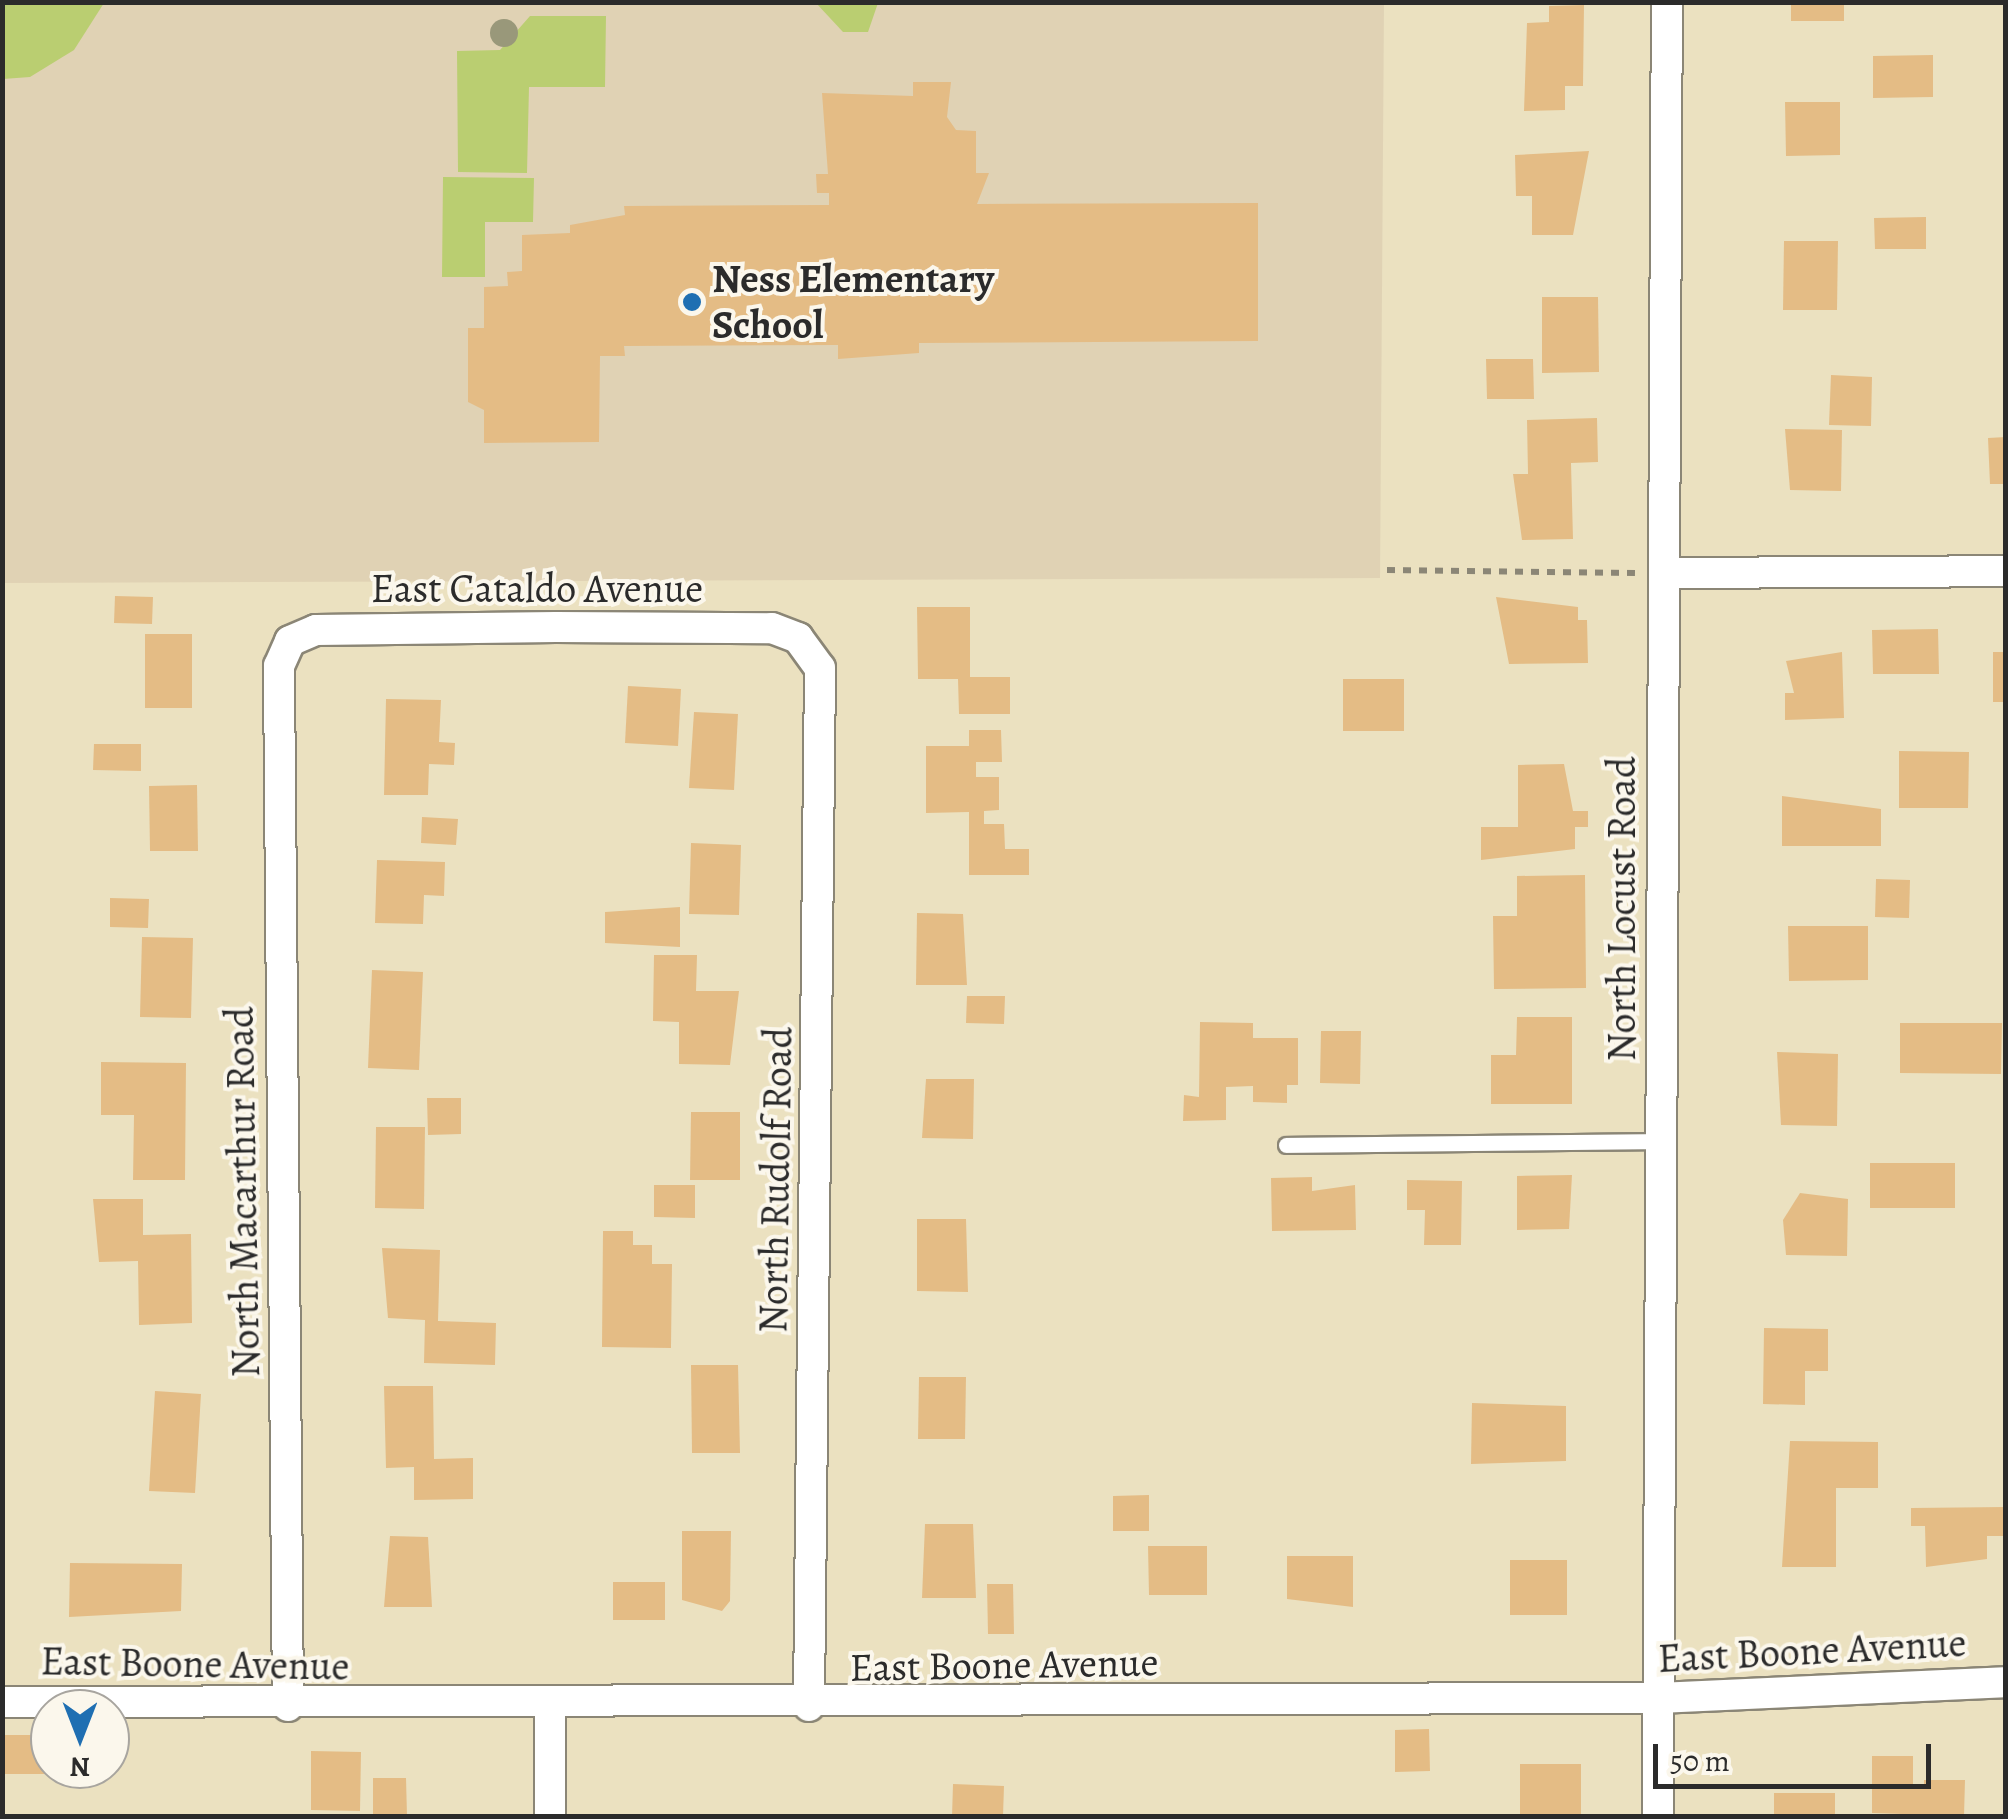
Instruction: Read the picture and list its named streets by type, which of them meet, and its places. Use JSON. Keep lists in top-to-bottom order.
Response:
{
  "streets": {
    "street": [
      "East Cataldo Avenue",
      "North Locust Road",
      "North Rudolf Road",
      "North Macarthur Road",
      "East Boone Avenue"
    ]
  },
  "crossings": [
    ["East Cataldo Avenue", "North Rudolf Road"],
    ["East Cataldo Avenue", "North Macarthur Road"],
    ["North Locust Road", "East Boone Avenue"],
    ["North Rudolf Road", "East Boone Avenue"],
    ["North Macarthur Road", "East Boone Avenue"]
  ],
  "places": ["Ness Elementary School"],
  "scale_bar": "50 m",
  "north": "bottom"
}
